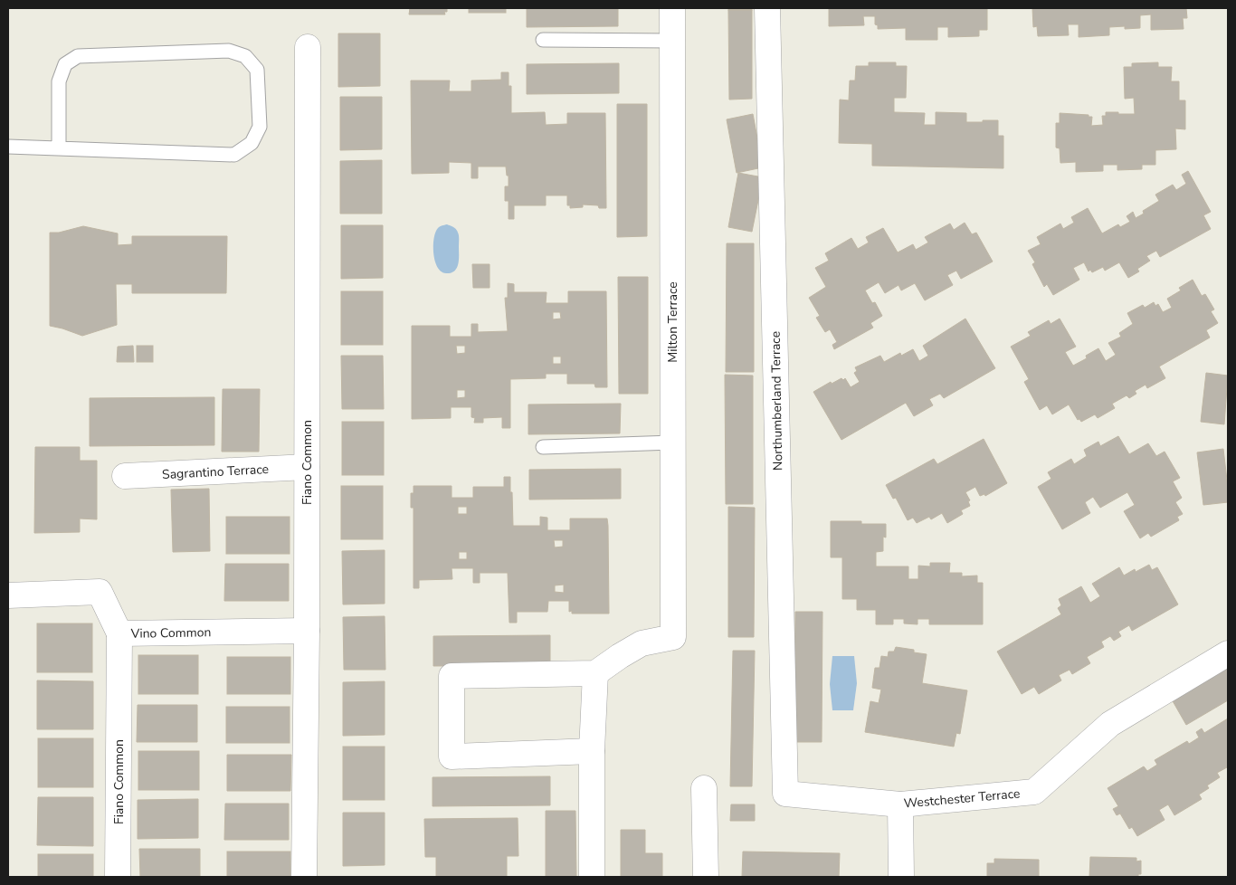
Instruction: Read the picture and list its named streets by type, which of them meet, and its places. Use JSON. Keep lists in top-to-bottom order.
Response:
{
  "streets": {
    "street": [
      "Milton Terrace",
      "Northumberland Terrace",
      "Fiano Common",
      "Sagrantino Terrace",
      "Vino Common",
      "Westchester Terrace"
    ]
  },
  "crossings": [
    ["Northumberland Terrace", "Westchester Terrace"],
    ["Fiano Common", "Sagrantino Terrace"],
    ["Fiano Common", "Vino Common"]
  ]
}
